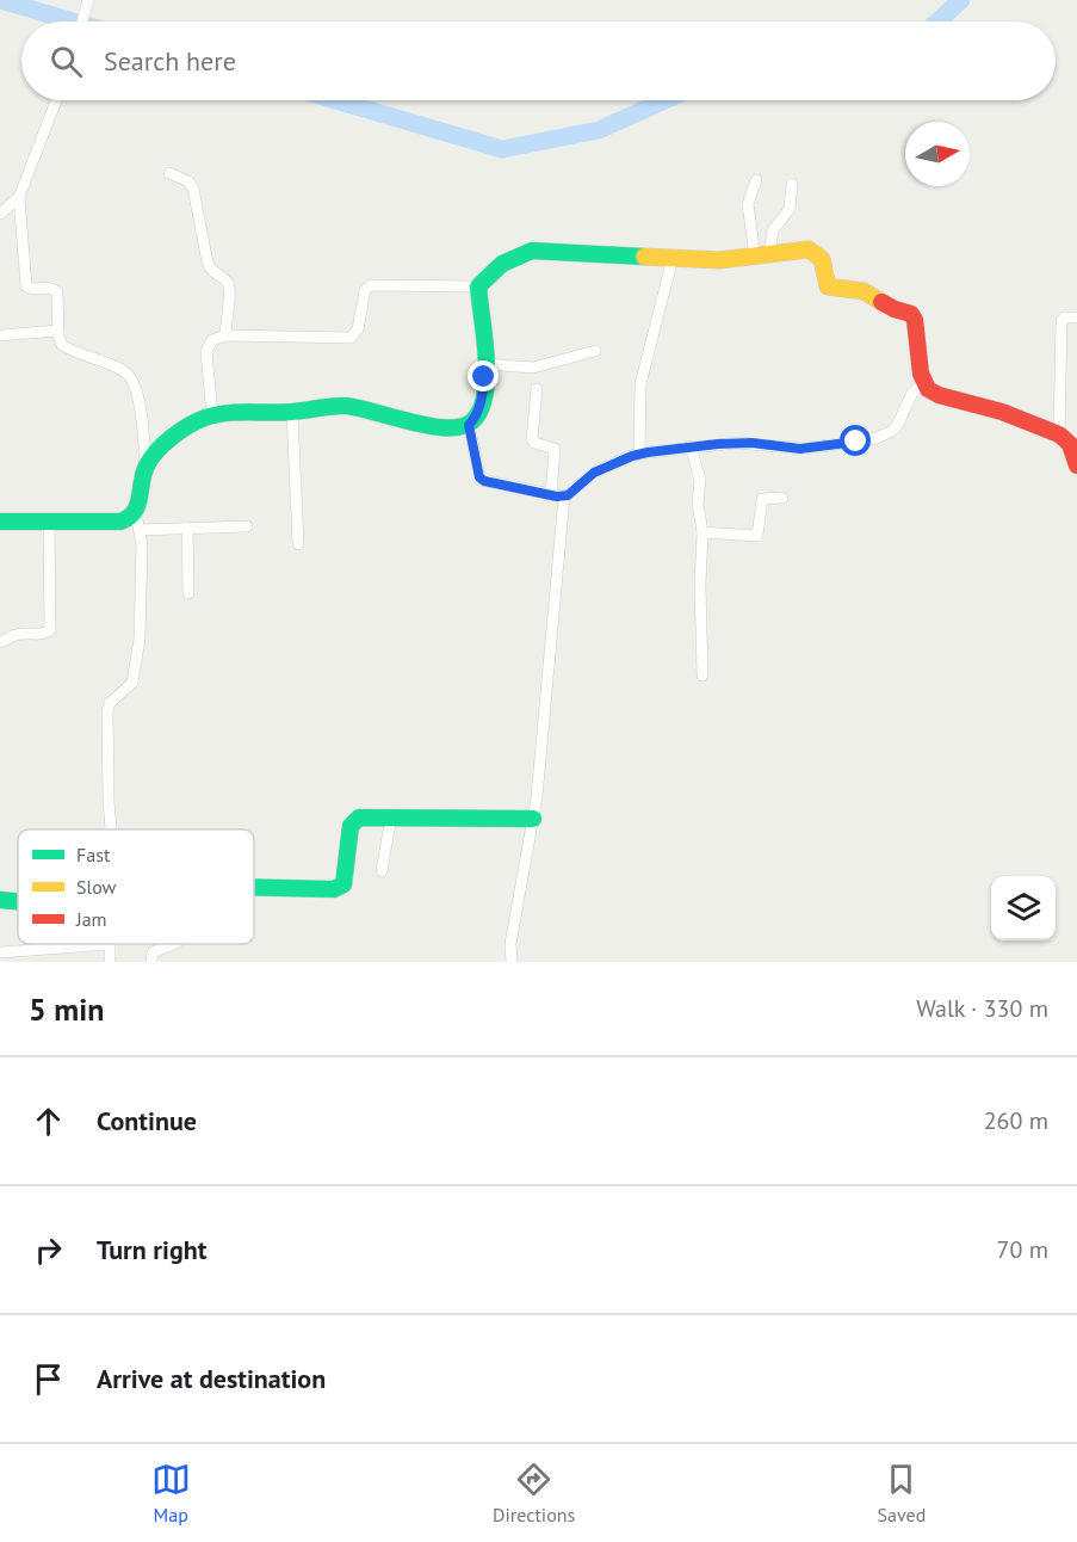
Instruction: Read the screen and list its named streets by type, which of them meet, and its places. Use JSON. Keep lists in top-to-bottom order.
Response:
{
  "legend": ["Fast", "Slow", "Jam"],
  "north": "right",
  "page": {
    "search": "Search here",
    "heading": ["5 min", "Walk · 330 m"],
    "list": [
      ["Continue", "260 m"],
      ["Turn right", "70 m"],
      "Arrive at destination"
    ],
    "nav": ["Map", "Directions", "Saved"]
  }
}
